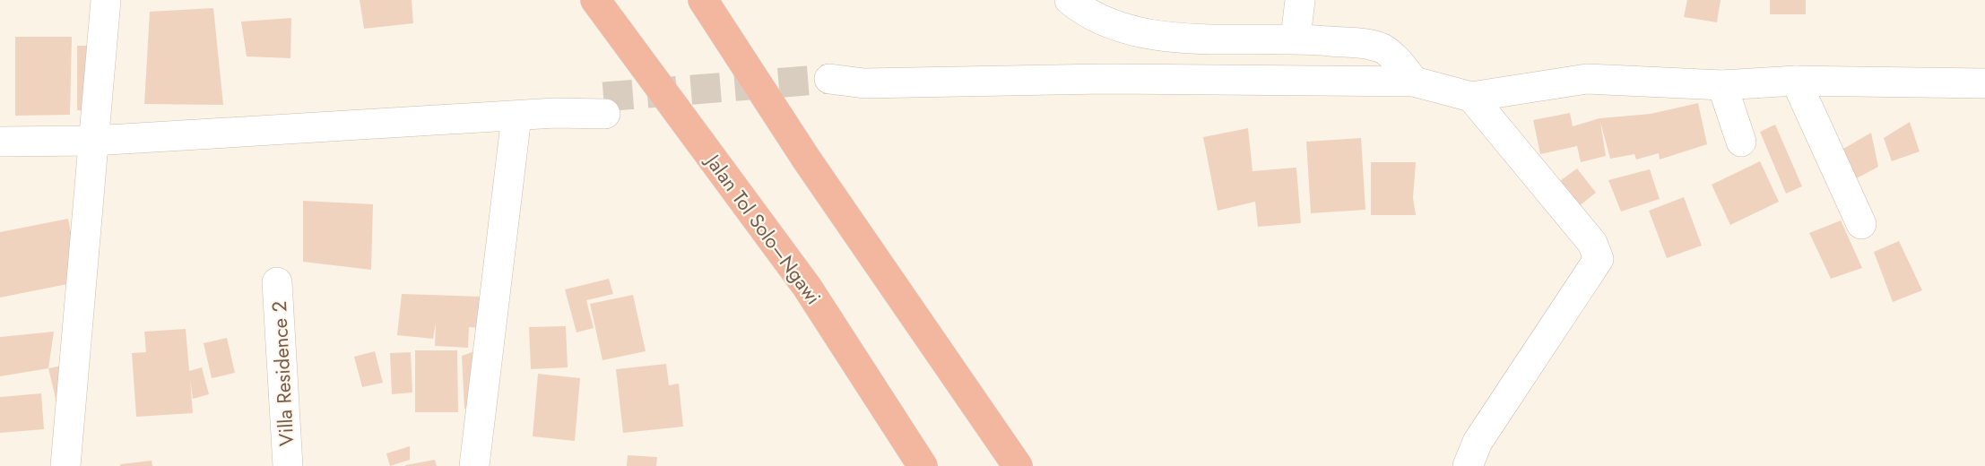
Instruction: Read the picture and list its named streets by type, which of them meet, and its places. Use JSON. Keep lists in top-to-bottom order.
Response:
{
  "streets": {
    "highway": ["Jalan Tol Solo–Ngawi"],
    "street": ["Villa Residence 2"]
  }
}
